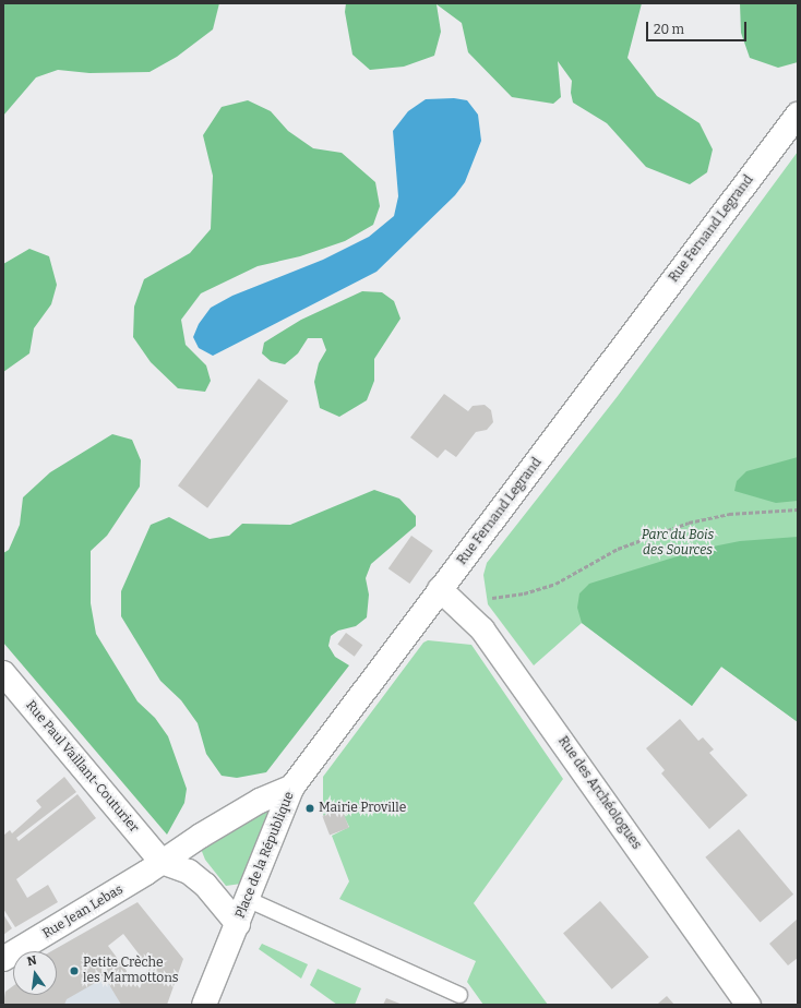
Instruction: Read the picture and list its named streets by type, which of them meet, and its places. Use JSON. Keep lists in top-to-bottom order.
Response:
{
  "streets": {
    "street": [
      "Rue Fernand Legrand",
      "Rue Paul Vaillant-Couturier",
      "Rue des Archéologues",
      "Place de la République",
      "Rue Jean Lebas"
    ]
  },
  "crossings": [
    ["Rue Fernand Legrand", "Rue Paul Vaillant-Couturier"],
    ["Rue Fernand Legrand", "Rue des Archéologues"],
    ["Rue Fernand Legrand", "Place de la République"],
    ["Rue Fernand Legrand", "Rue Jean Lebas"],
    ["Rue Paul Vaillant-Couturier", "Place de la République"],
    ["Rue Paul Vaillant-Couturier", "Rue Jean Lebas"],
    ["Place de la République", "Rue Jean Lebas"]
  ],
  "parks": ["Parc du Bois des Sources"],
  "places": ["Mairie Proville", "Petite Crèche les Marmottons"],
  "scale_bar": "20 m",
  "north": "top"
}
